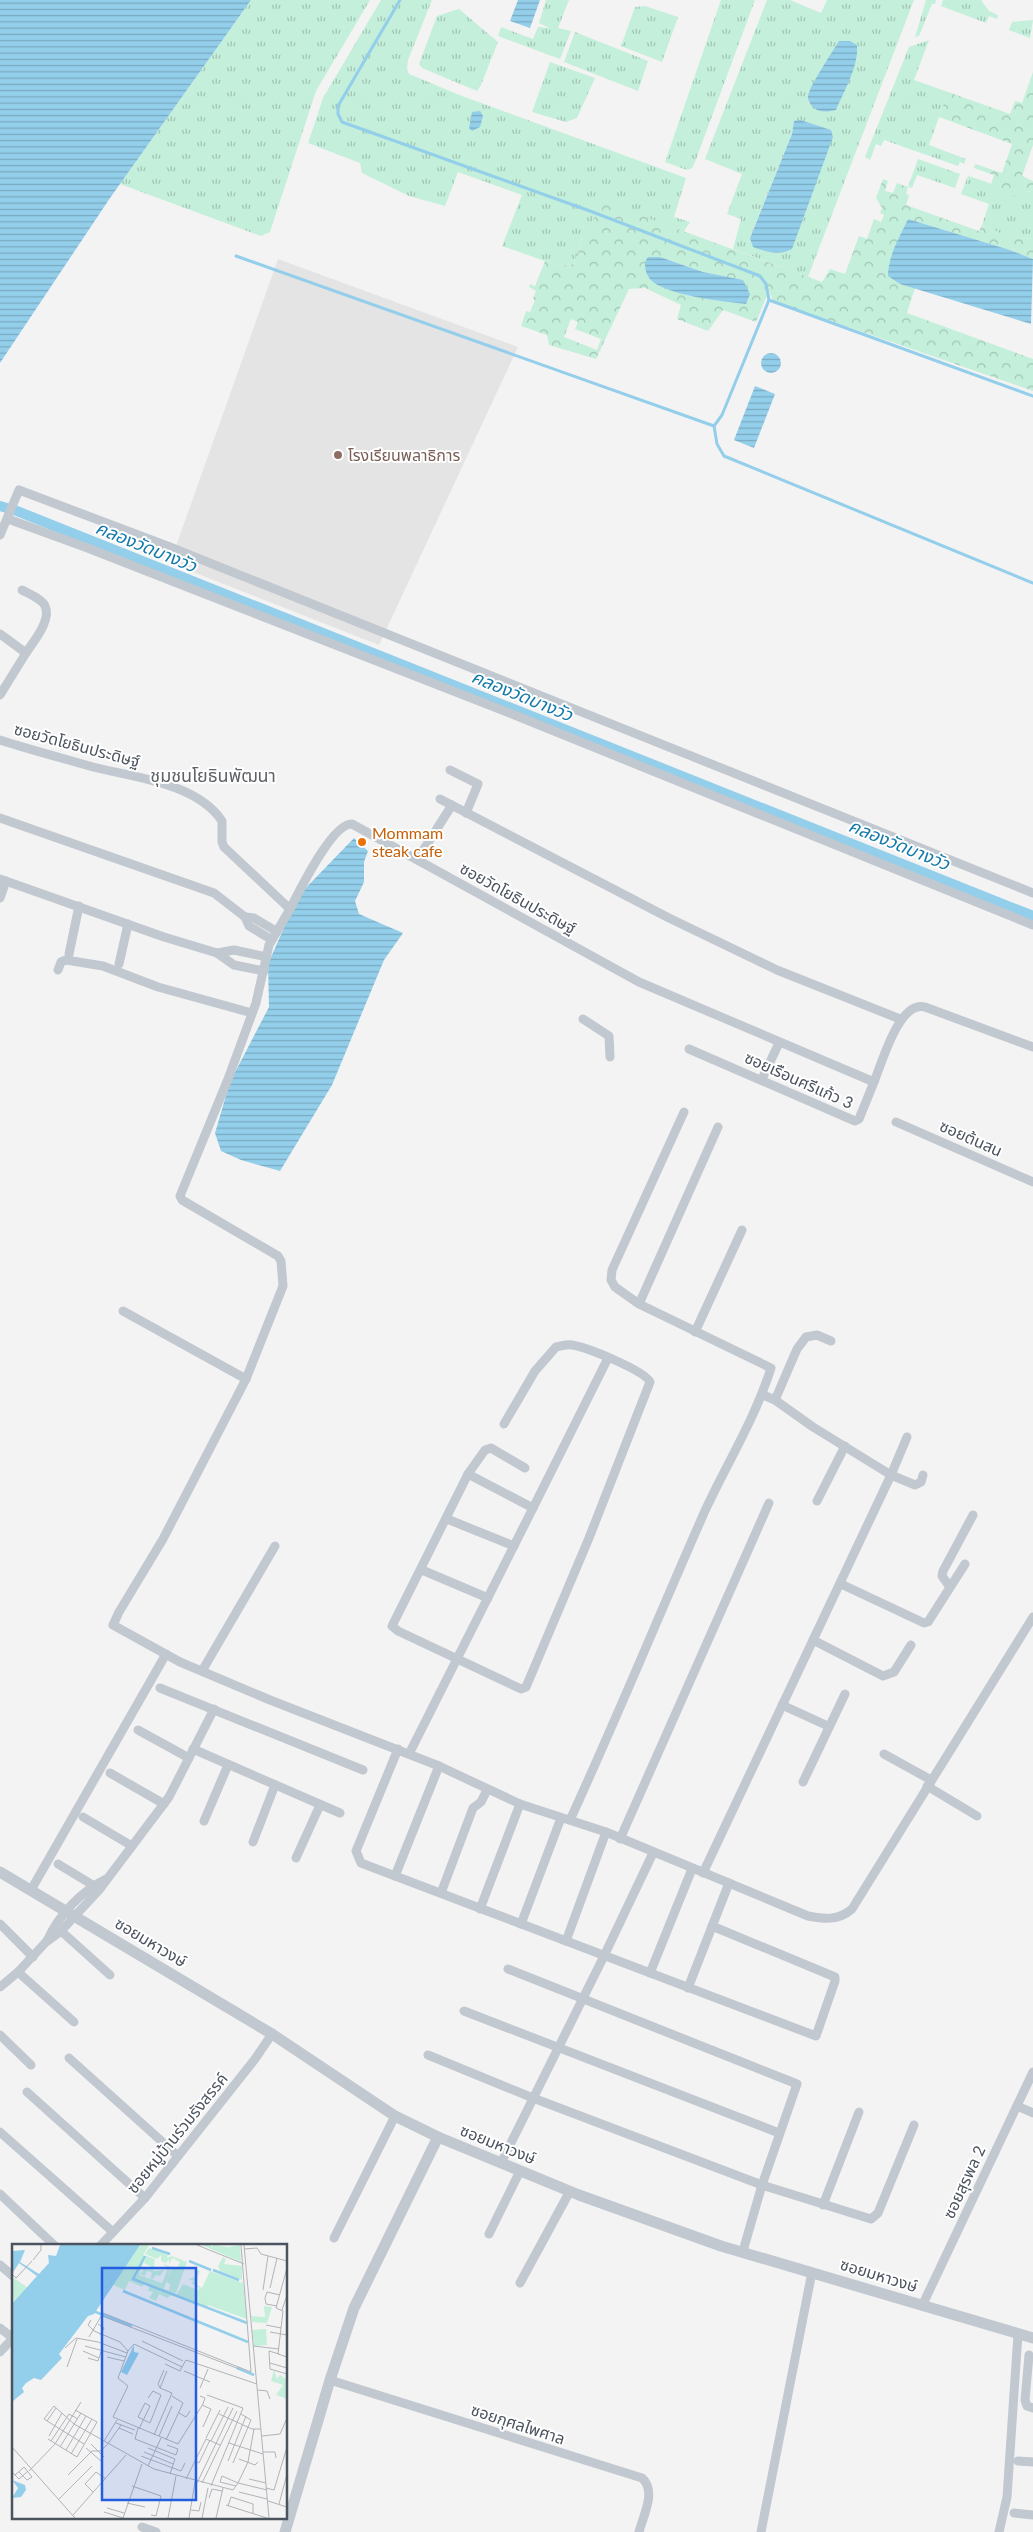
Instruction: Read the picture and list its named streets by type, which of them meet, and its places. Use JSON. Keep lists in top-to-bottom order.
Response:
{
  "streets": {
    "street": [
      "ซอยวัดโยธินประดิษฐ์",
      "ซอยเรือนศรีแก้ว 3",
      "ซอยต้นสน",
      "ซอยมหาวงษ์",
      "ซอยหมู่บ้านร่วมรังสรรค์",
      "ซอยสุรพล 2",
      "ซอยกุศลไพศาล"
    ]
  },
  "crossings": [
    ["ซอยวัดโยธินประดิษฐ์", "ซอยเรือนศรีแก้ว 3"],
    ["ซอยมหาวงษ์", "ซอยหมู่บ้านร่วมรังสรรค์"],
    ["ซอยมหาวงษ์", "ซอยสุรพล 2"]
  ],
  "districts": ["ชุมชนโยธินพัฒนา"],
  "water": ["คลองวัดบางวัว"],
  "places": ["โรงเรียนพลาธิการ", "Mommam steak cafe"]
}
